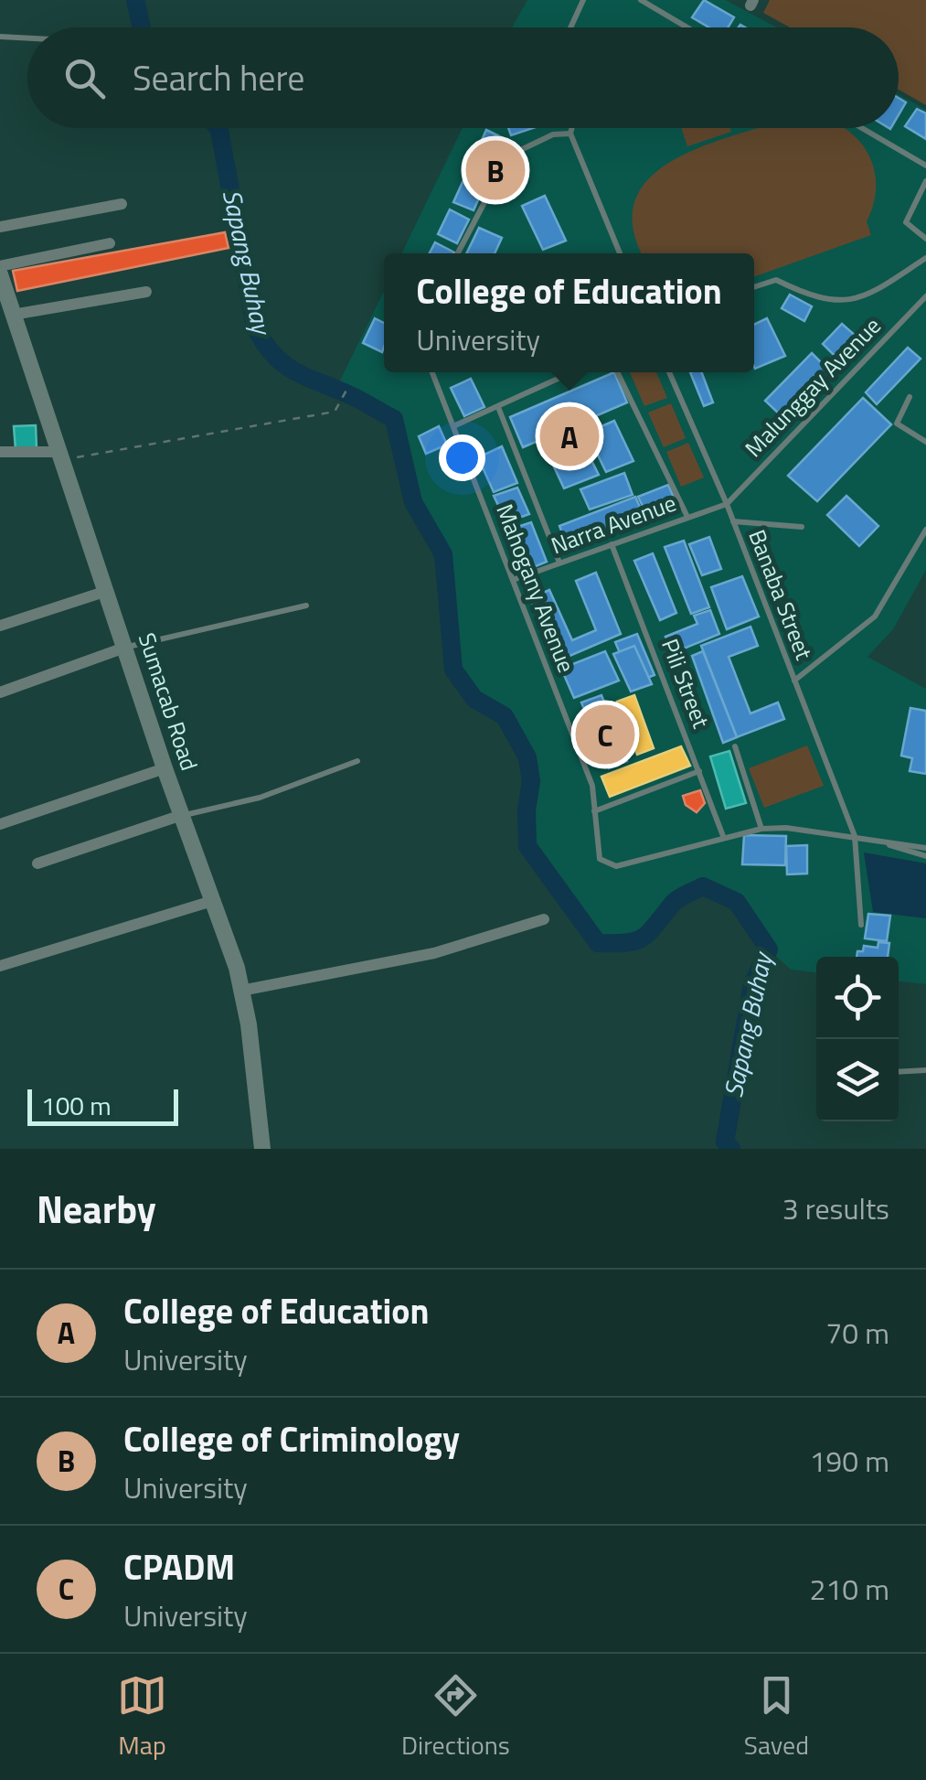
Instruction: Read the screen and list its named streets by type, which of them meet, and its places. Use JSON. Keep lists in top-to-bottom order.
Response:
{
  "streets": {
    "main road": ["Sumacab Road"],
    "lane": [
      "Malunggay Avenue",
      "Narra Avenue",
      "Mahogany Avenue",
      "Banaba Street",
      "Pili Street"
    ]
  },
  "crossings": [
    ["Malunggay Avenue", "Narra Avenue"],
    ["Malunggay Avenue", "Banaba Street"],
    ["Narra Avenue", "Mahogany Avenue"],
    ["Narra Avenue", "Banaba Street"],
    ["Narra Avenue", "Pili Street"],
    ["Mahogany Avenue", "Banaba Street"],
    ["Mahogany Avenue", "Pili Street"]
  ],
  "water": ["Sapang Buhay"],
  "scale_bar": "100 m",
  "page": {
    "search": "Search here",
    "pins": ["B", "A", "C"],
    "popup": ["College of Education", "University"],
    "scale": "100 m",
    "heading": ["Nearby", "3 results"],
    "list": [
      {
        "mark": "A",
        "name": "College of Education",
        "note": "University",
        "value": "70 m"
      },
      {
        "mark": "B",
        "name": "College of Criminology",
        "note": "University",
        "value": "190 m"
      },
      {
        "mark": "C",
        "name": "CPADM",
        "note": "University",
        "value": "210 m"
      }
    ],
    "nav": ["Map", "Directions", "Saved"]
  }
}
